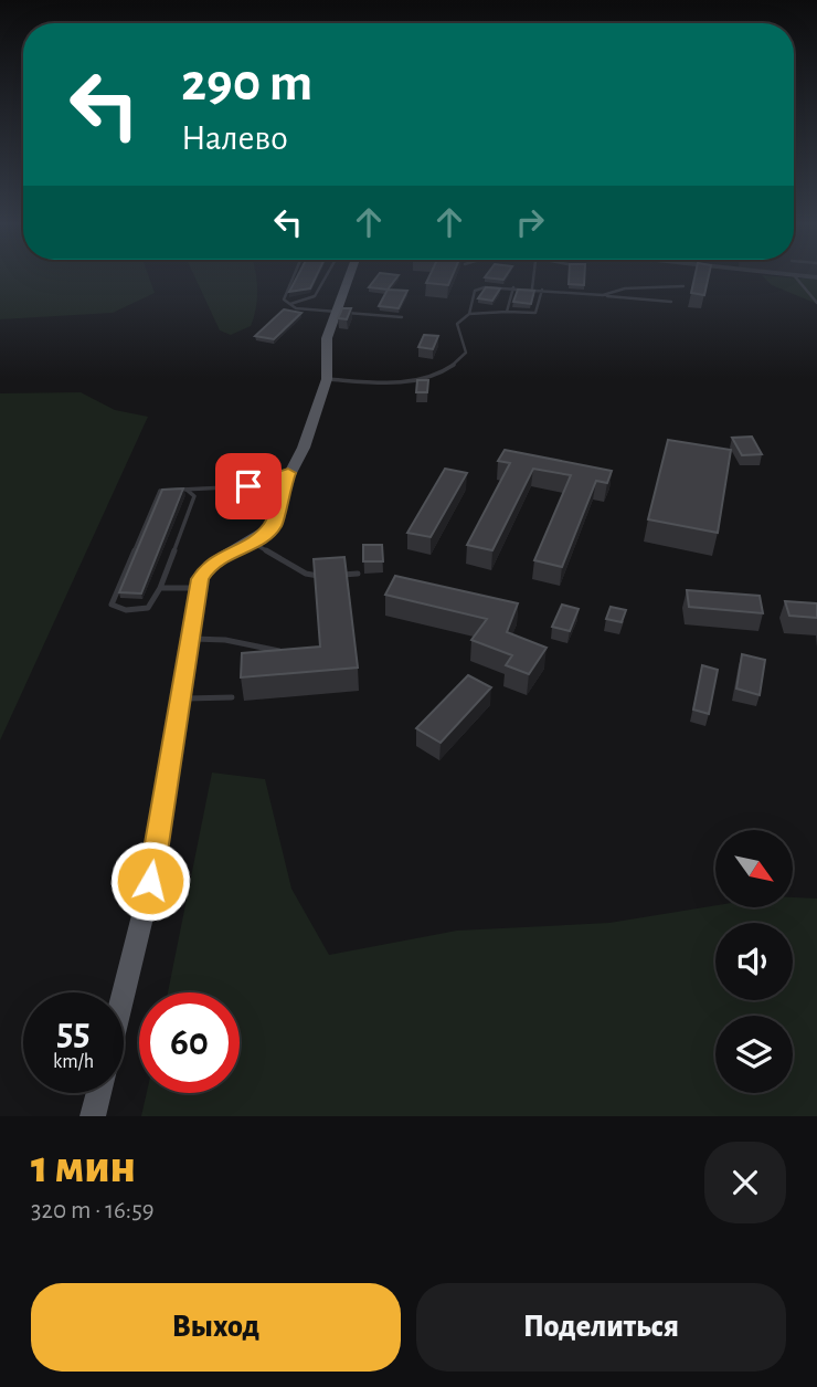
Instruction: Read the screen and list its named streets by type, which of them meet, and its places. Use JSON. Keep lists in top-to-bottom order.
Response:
{
  "north": "bottom right",
  "page": {
    "turn": ["290 m", "Налево"],
    "speed": "55 km/h",
    "limit": "60",
    "heading": ["1 мин", "320 m · 16:59"],
    "buttons": ["Выход", "Поделиться"]
  }
}
